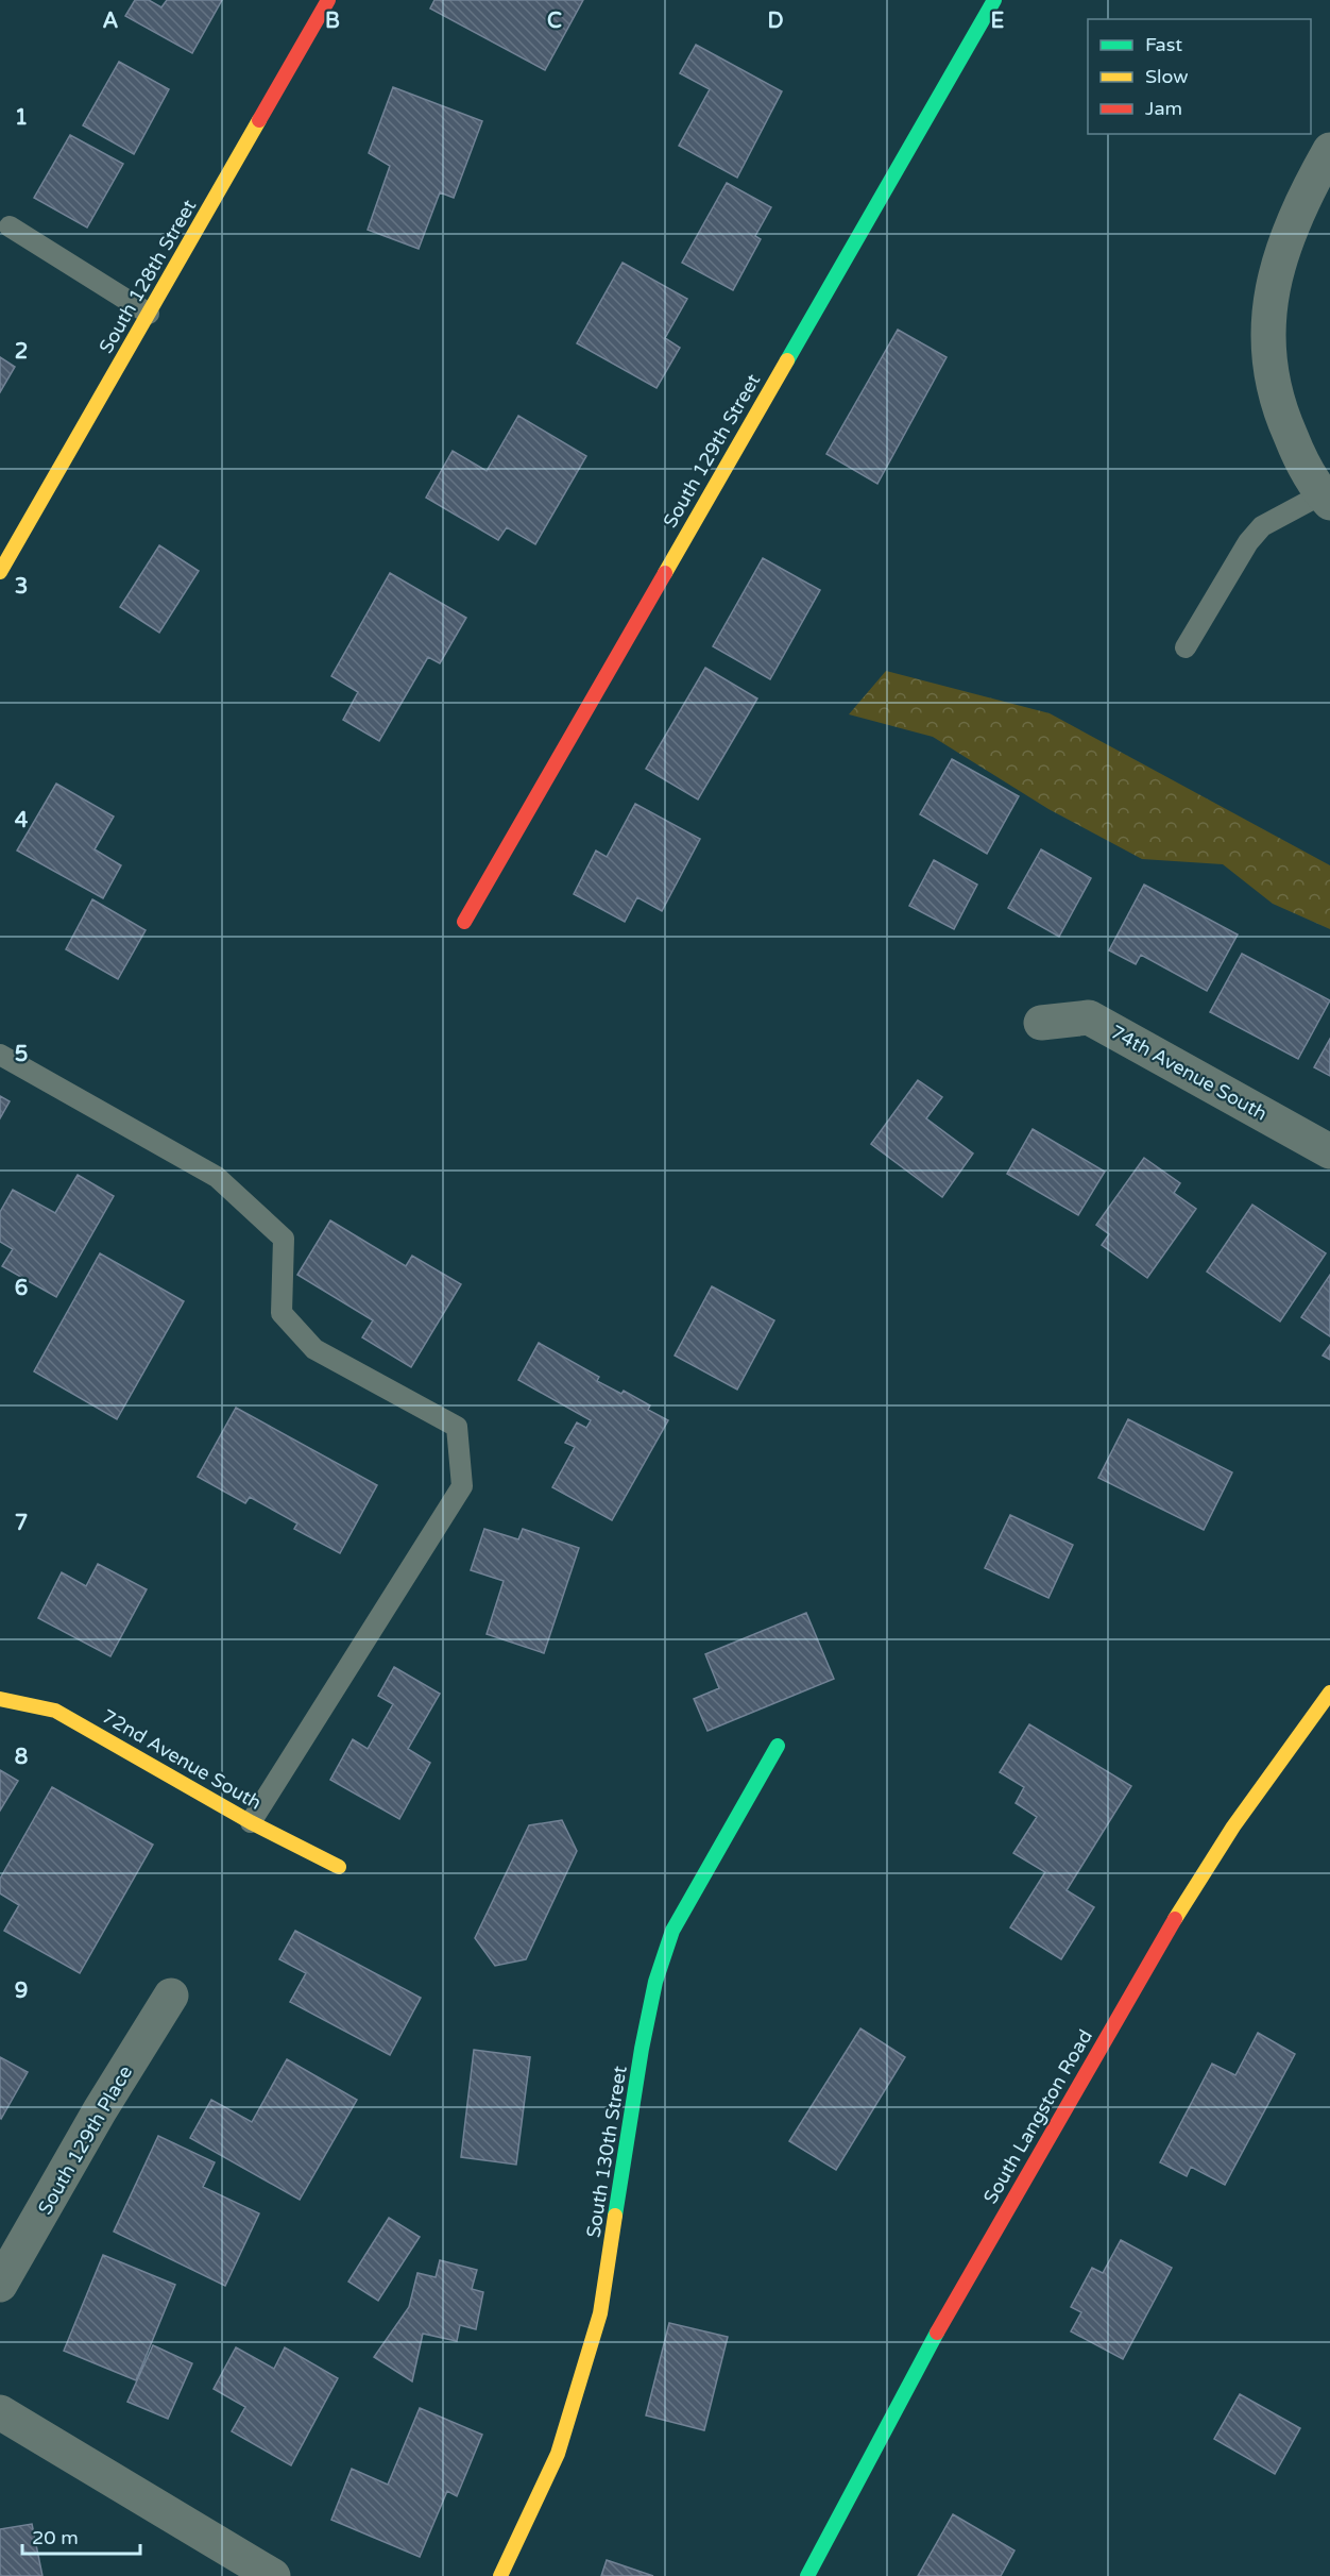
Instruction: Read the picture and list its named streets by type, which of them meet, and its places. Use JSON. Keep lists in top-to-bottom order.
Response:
{
  "streets": {
    "street": [
      "South 128th Street",
      "South 129th Street",
      "74th Avenue South",
      "72nd Avenue South",
      "South Langston Road",
      "South 129th Place",
      "South 130th Street"
    ]
  },
  "legend": ["Fast", "Slow", "Jam"],
  "scale_bar": "20 m",
  "grid": {
    "columns": [
      "A",
      "B",
      "C",
      "D",
      "E"
    ],
    "rows": [
      "1",
      "2",
      "3",
      "4",
      "5",
      "6",
      "7",
      "8",
      "9"
    ]
  }
}
